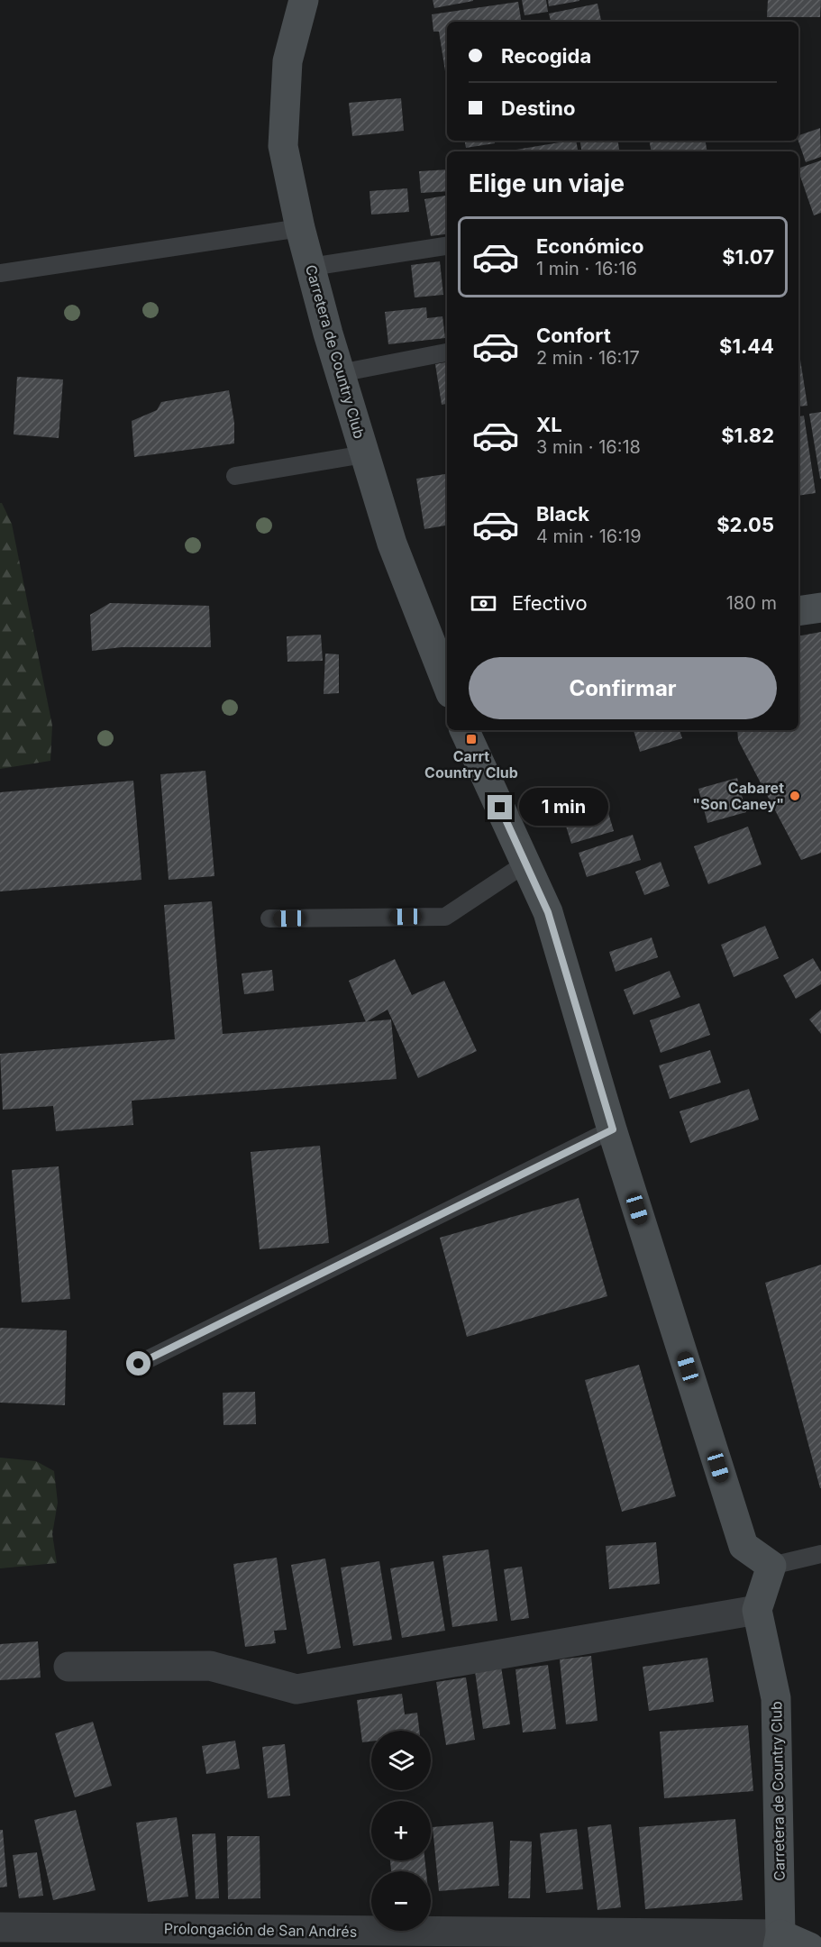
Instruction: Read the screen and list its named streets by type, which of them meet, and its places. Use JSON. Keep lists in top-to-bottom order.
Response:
{
  "streets": {
    "street": ["Carretera de Country Club", "Prolongación de San Andrés"]
  },
  "crossings": [
    ["Carretera de Country Club", "Prolongación de San Andrés"]
  ],
  "places": {
    "transit": ["Carrt Country Club"],
    "other": ["Cabaret \"Son Caney\""]
  },
  "page": {
    "banner": ["Recogida", "Destino"],
    "heading": "Elige un viaje",
    "list": [
      {
        "name": "Económico",
        "note": "1 min · 16:16",
        "value": "$1.07"
      },
      {
        "name": "Confort",
        "note": "2 min · 16:17",
        "value": "$1.44"
      },
      {
        "name": "XL",
        "note": "3 min · 16:18",
        "value": "$1.82"
      },
      {
        "name": "Black",
        "note": "4 min · 16:19",
        "value": "$2.05"
      }
    ],
    "pay": ["Efectivo", "180 m"],
    "buttons": "Confirmar",
    "bubble": "1 min",
    "map_buttons": ["+", "−"]
  }
}
